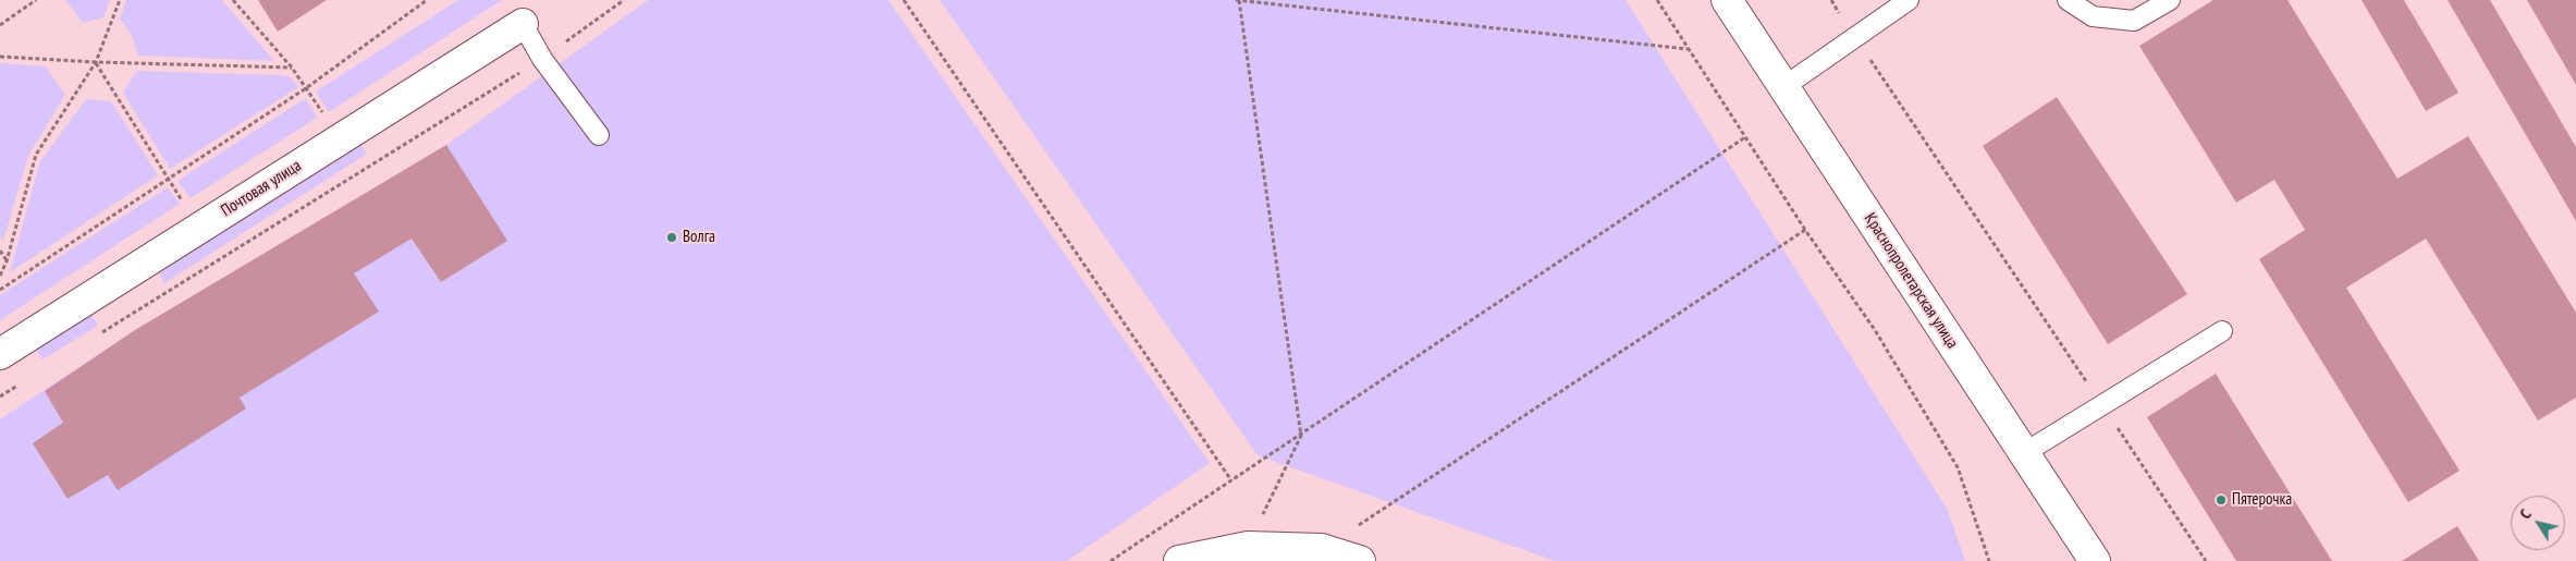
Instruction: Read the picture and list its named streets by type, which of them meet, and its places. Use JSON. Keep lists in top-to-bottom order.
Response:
{
  "streets": {
    "street": ["Почтовая улица", "Краснопролетарская улица"]
  },
  "places": ["Волга", "Пятерочка"],
  "north": "top left"
}
